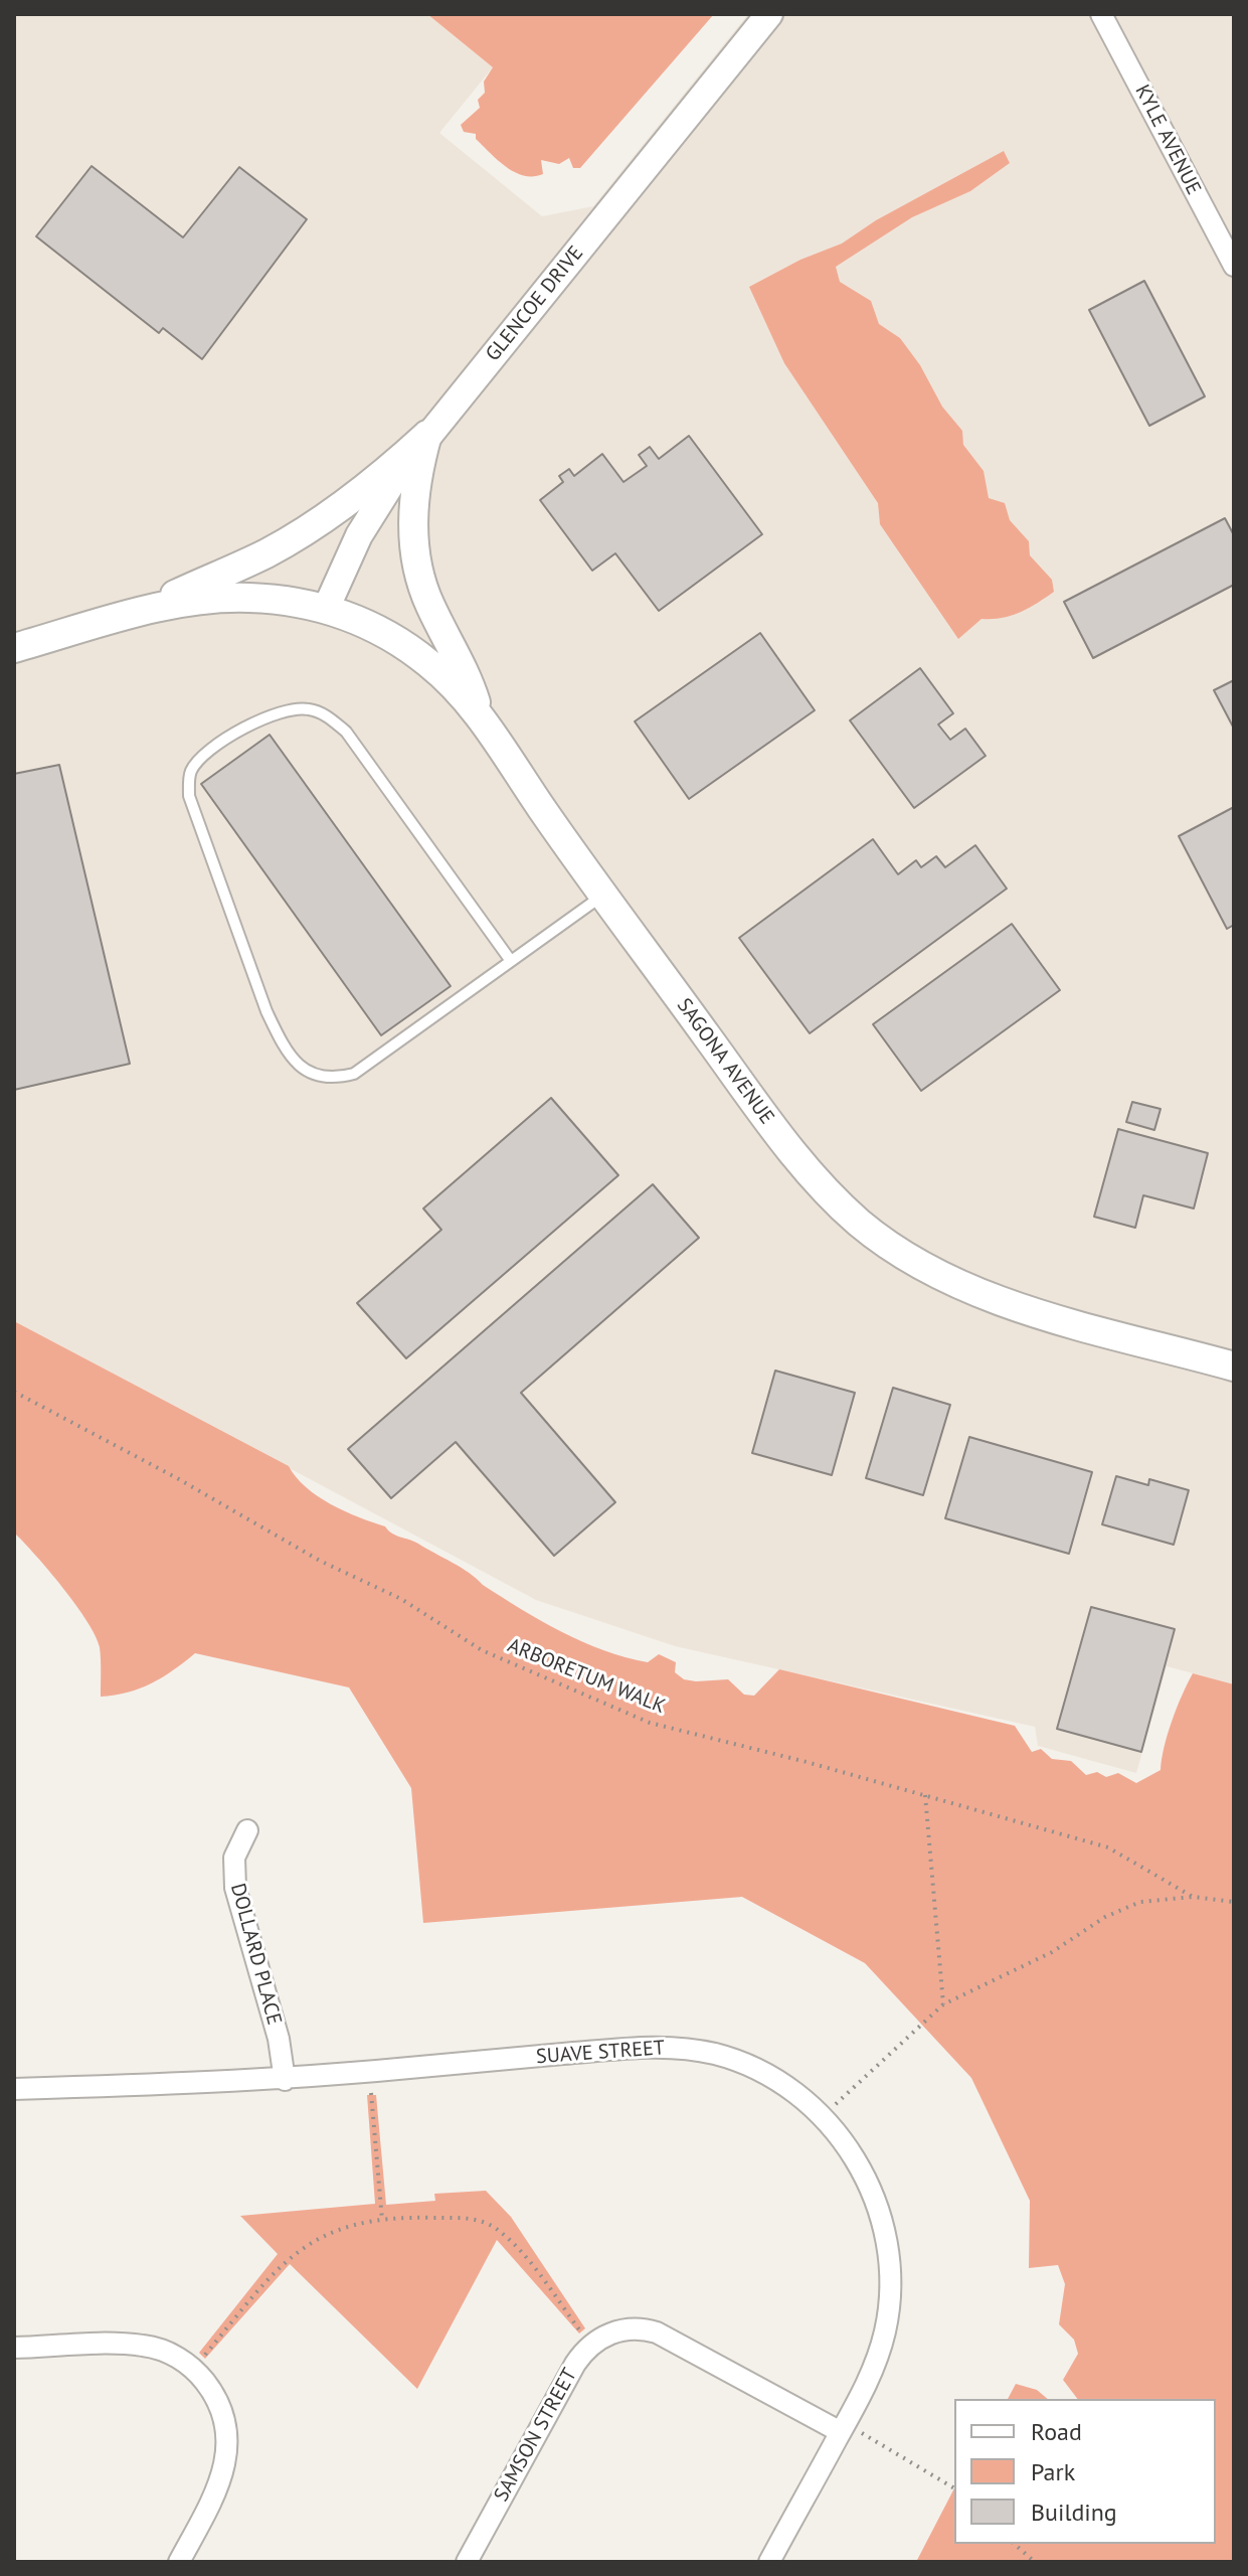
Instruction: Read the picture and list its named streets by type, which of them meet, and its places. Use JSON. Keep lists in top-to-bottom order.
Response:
{
  "streets": {
    "main road": ["SAGONA AVENUE"],
    "street": [
      "KYLE AVENUE",
      "GLENCOE DRIVE",
      "DOLLARD PLACE",
      "SUAVE STREET",
      "SAMSON STREET"
    ],
    "path": ["ARBORETUM WALK"]
  },
  "crossings": [
    ["GLENCOE DRIVE", "SAGONA AVENUE"],
    ["DOLLARD PLACE", "SUAVE STREET"]
  ],
  "legend": ["Road", "Park", "Building"]
}
